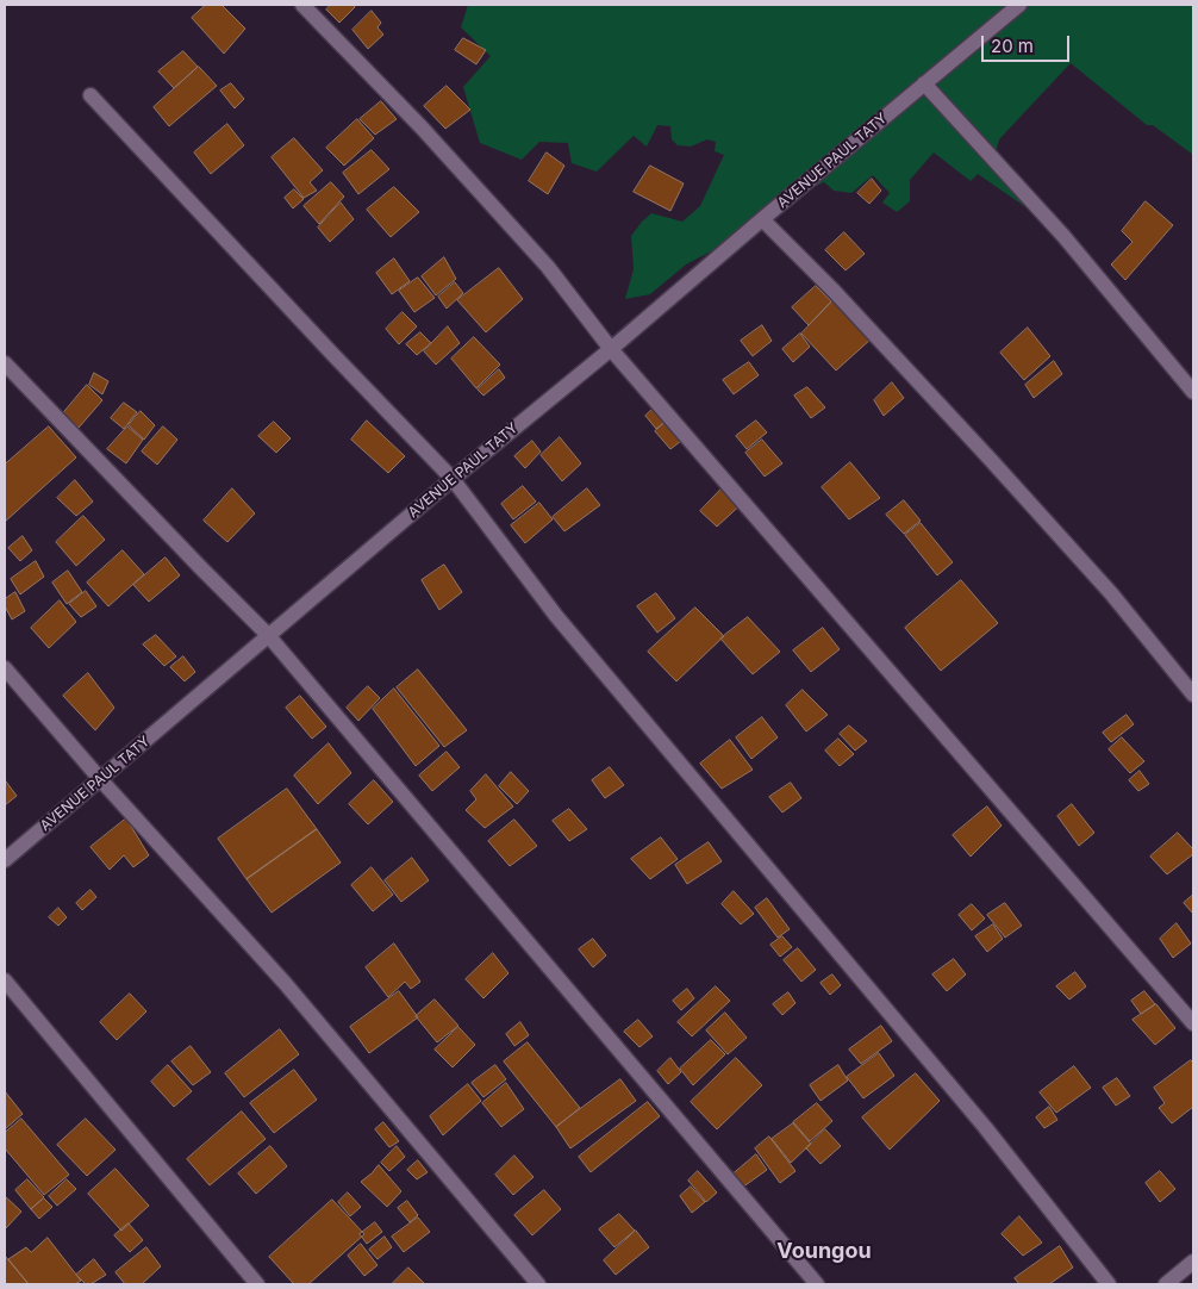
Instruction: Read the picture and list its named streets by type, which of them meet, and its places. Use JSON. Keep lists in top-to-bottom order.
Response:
{
  "streets": {
    "street": ["AVENUE PAUL TATY"]
  },
  "districts": ["Voungou"],
  "scale_bar": "20 m"
}
